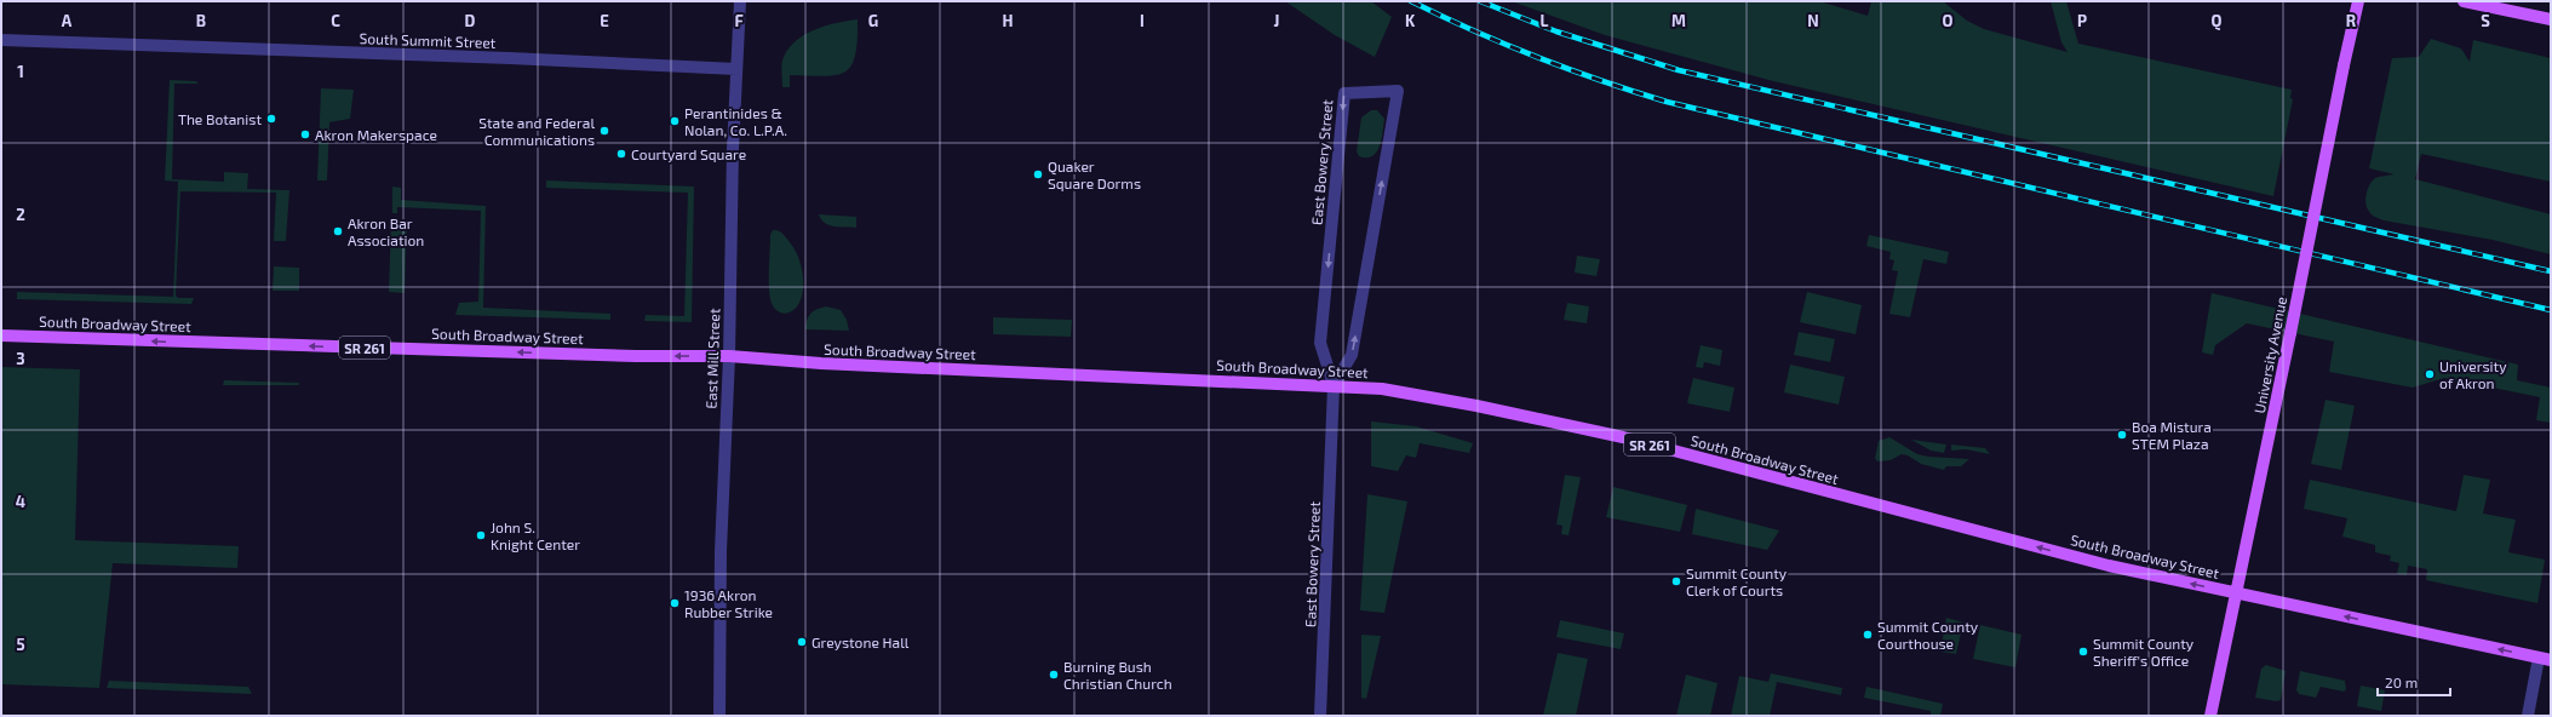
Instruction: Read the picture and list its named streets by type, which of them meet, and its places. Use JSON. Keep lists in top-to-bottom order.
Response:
{
  "streets": {
    "main road": ["South Broadway Street", "SR 261", "University Avenue"],
    "street": ["South Summit Street", "East Bowery Street", "East Mill Street"]
  },
  "crossings": [
    ["South Summit Street", "East Mill Street"],
    ["East Bowery Street", "South Broadway Street"],
    ["South Broadway Street", "University Avenue"],
    ["South Broadway Street", "East Mill Street"]
  ],
  "one_way": ["South Broadway Street"],
  "places": [
    "The Botanist",
    "Perantinides & Nolan, Co. L.P.A.",
    "State and Federal Communications",
    "Akron Makerspace",
    "Courtyard Square",
    "Quaker Square Dorms",
    "Akron Bar Association",
    "University of Akron",
    "Boa Mistura STEM Plaza",
    "John S. Knight Center",
    "Summit County Clerk of Courts",
    "1936 Akron Rubber Strike",
    "Summit County Courthouse",
    "Greystone Hall",
    "Summit County Sheriff's Office",
    "Burning Bush Christian Church"
  ],
  "scale_bar": "20 m",
  "grid": {
    "columns": [
      "A",
      "B",
      "C",
      "D",
      "E",
      "F",
      "G",
      "H",
      "I",
      "J",
      "K",
      "L",
      "M",
      "N",
      "O",
      "P",
      "Q",
      "R",
      "S"
    ],
    "rows": [
      "1",
      "2",
      "3",
      "4",
      "5"
    ]
  }
}
